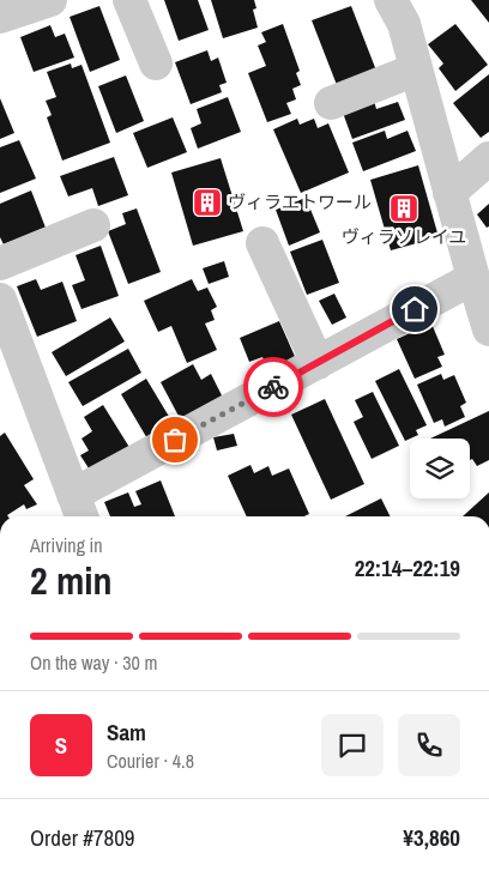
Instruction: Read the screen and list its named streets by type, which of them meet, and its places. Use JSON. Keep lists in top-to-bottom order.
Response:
{
  "places": {
    "building": ["ヴィラエトワール", "ヴィラソレイユ"]
  },
  "page": {
    "heading": ["2 min", "Arriving in", "22:14–22:19"],
    "panel": [
      "Sam",
      "Courier · 4.8",
      "Order #7809",
      "¥3,860"
    ],
    "bar": "On the way · 30 m",
    "round": "S"
  }
}
